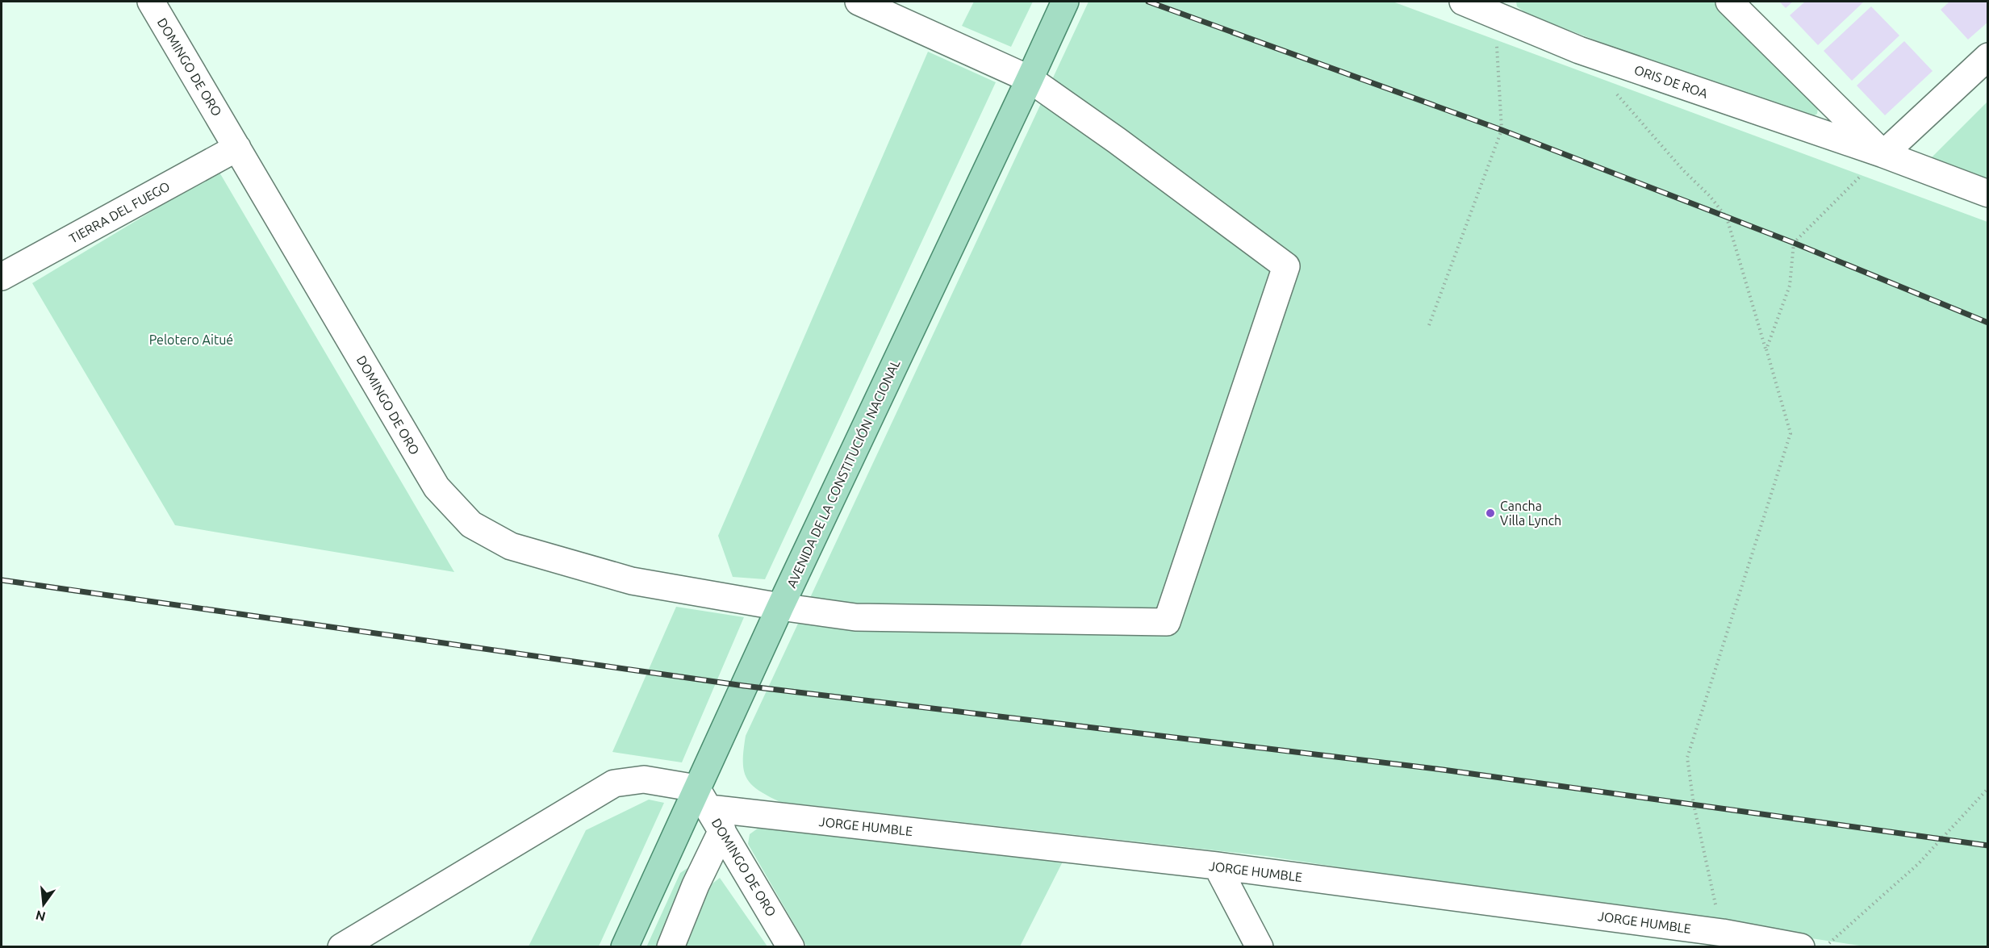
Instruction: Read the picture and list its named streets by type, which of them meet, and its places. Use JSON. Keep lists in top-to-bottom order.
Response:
{
  "streets": {
    "main road": ["AVENIDA DE LA CONSTITUCIÓN NACIONAL"],
    "street": [
      "DOMINGO DE ORO",
      "ORIS DE ROA",
      "TIERRA DEL FUEGO",
      "JORGE HUMBLE"
    ]
  },
  "crossings": [
    ["DOMINGO DE ORO", "TIERRA DEL FUEGO"],
    ["DOMINGO DE ORO", "AVENIDA DE LA CONSTITUCIÓN NACIONAL"],
    ["DOMINGO DE ORO", "JORGE HUMBLE"],
    ["AVENIDA DE LA CONSTITUCIÓN NACIONAL", "JORGE HUMBLE"]
  ],
  "parks": ["Pelotero Aitué"],
  "places": ["Cancha Villa Lynch"],
  "north": "bottom"
}
